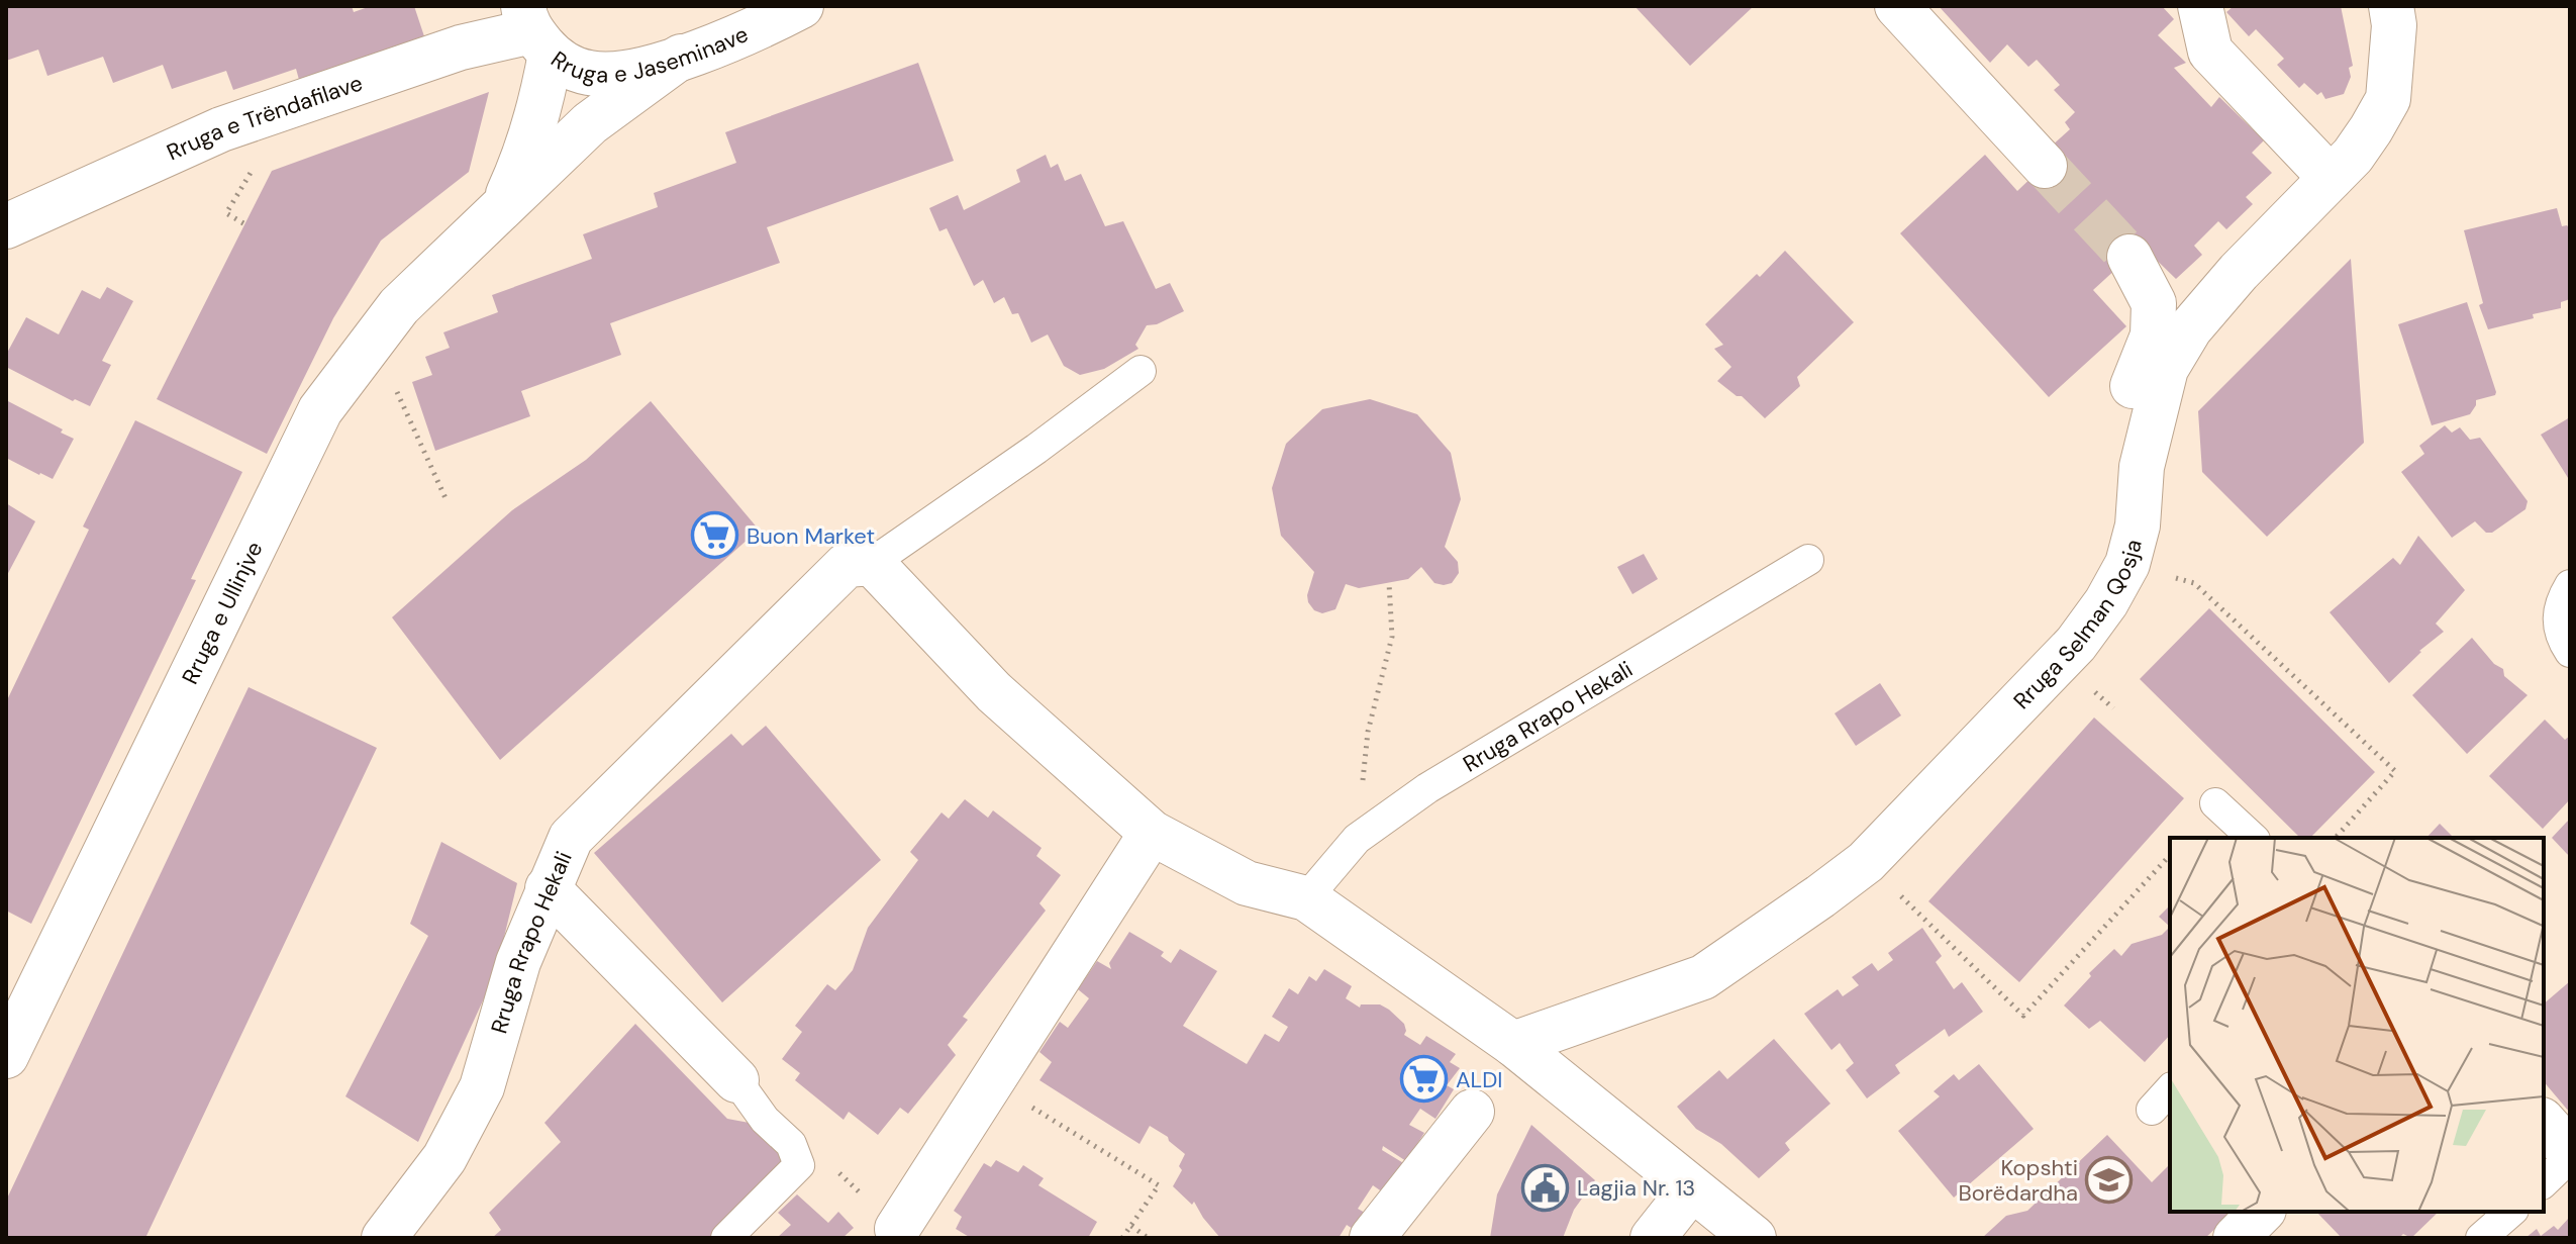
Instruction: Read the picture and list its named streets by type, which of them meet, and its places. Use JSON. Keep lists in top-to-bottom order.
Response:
{
  "streets": {
    "street": [
      "Rruga e Jaseminave",
      "Rruga e Trëndafilave",
      "Rruga e Ullinjve",
      "Rruga Selman Qosja",
      "Rruga Rrapo Hekali"
    ]
  },
  "crossings": [
    ["Rruga e Jaseminave", "Rruga e Trëndafilave"],
    ["Rruga e Jaseminave", "Rruga e Ullinjve"],
    ["Rruga e Trëndafilave", "Rruga e Ullinjve"]
  ],
  "places": {
    "supermarket": ["Buon Market", "ALDI"],
    "school or university": ["Kopshti Borëdardha"],
    "public building": ["Lagjia Nr. 13"]
  }
}
